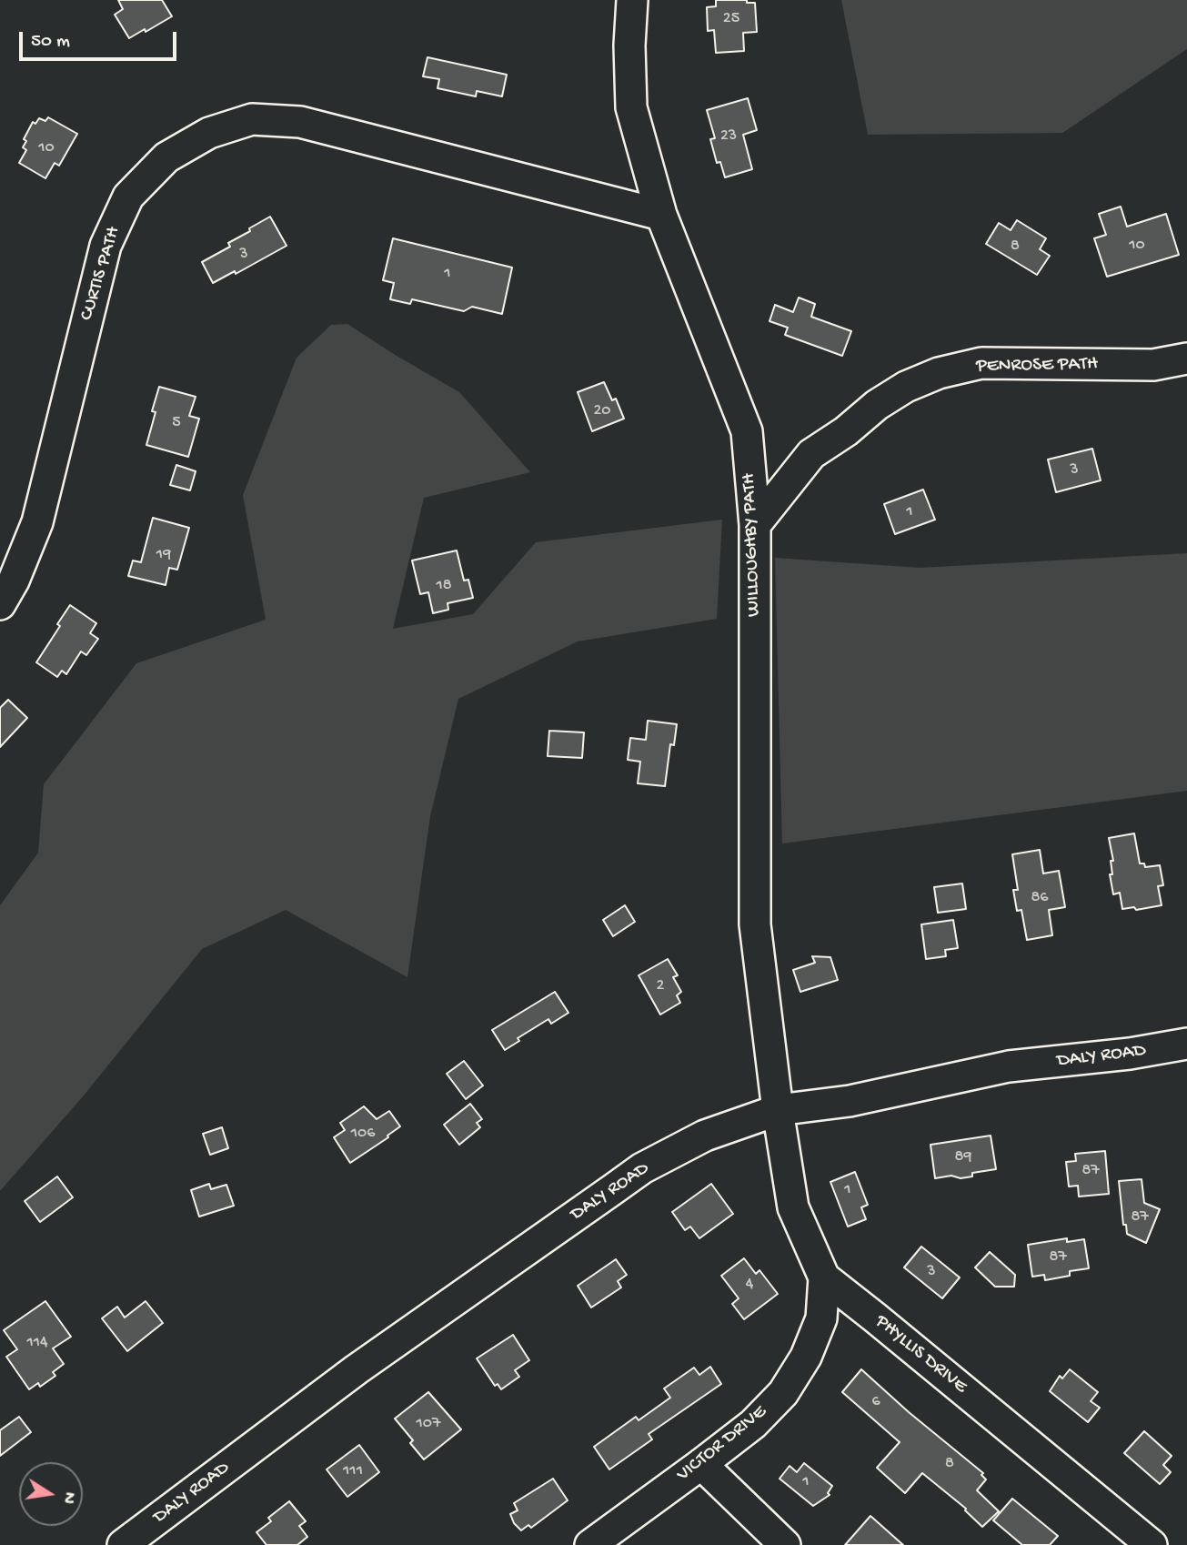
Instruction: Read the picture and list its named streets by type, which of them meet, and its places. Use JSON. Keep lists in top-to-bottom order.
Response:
{
  "streets": {
    "street": [
      "CURTIS PATH",
      "PENROSE PATH",
      "WILLOUGHBY PATH",
      "DALY ROAD",
      "PHYLLIS DRIVE",
      "VICTOR DRIVE"
    ]
  },
  "crossings": [
    ["CURTIS PATH", "WILLOUGHBY PATH"],
    ["PENROSE PATH", "WILLOUGHBY PATH"],
    ["WILLOUGHBY PATH", "DALY ROAD"],
    ["WILLOUGHBY PATH", "PHYLLIS DRIVE"],
    ["DALY ROAD", "PHYLLIS DRIVE"],
    ["PHYLLIS DRIVE", "VICTOR DRIVE"]
  ],
  "house_numbers": [
    "25",
    "23",
    "10",
    "10",
    "8",
    "3",
    "1",
    "20",
    "5",
    "3",
    "1",
    "19",
    "18",
    "86",
    "2",
    "106",
    "89",
    "87",
    "1",
    "87",
    "87",
    "3",
    "4",
    "114",
    "6",
    "107",
    "8",
    "111",
    "1"
  ],
  "scale_bar": "50 m",
  "north": "right"
}
